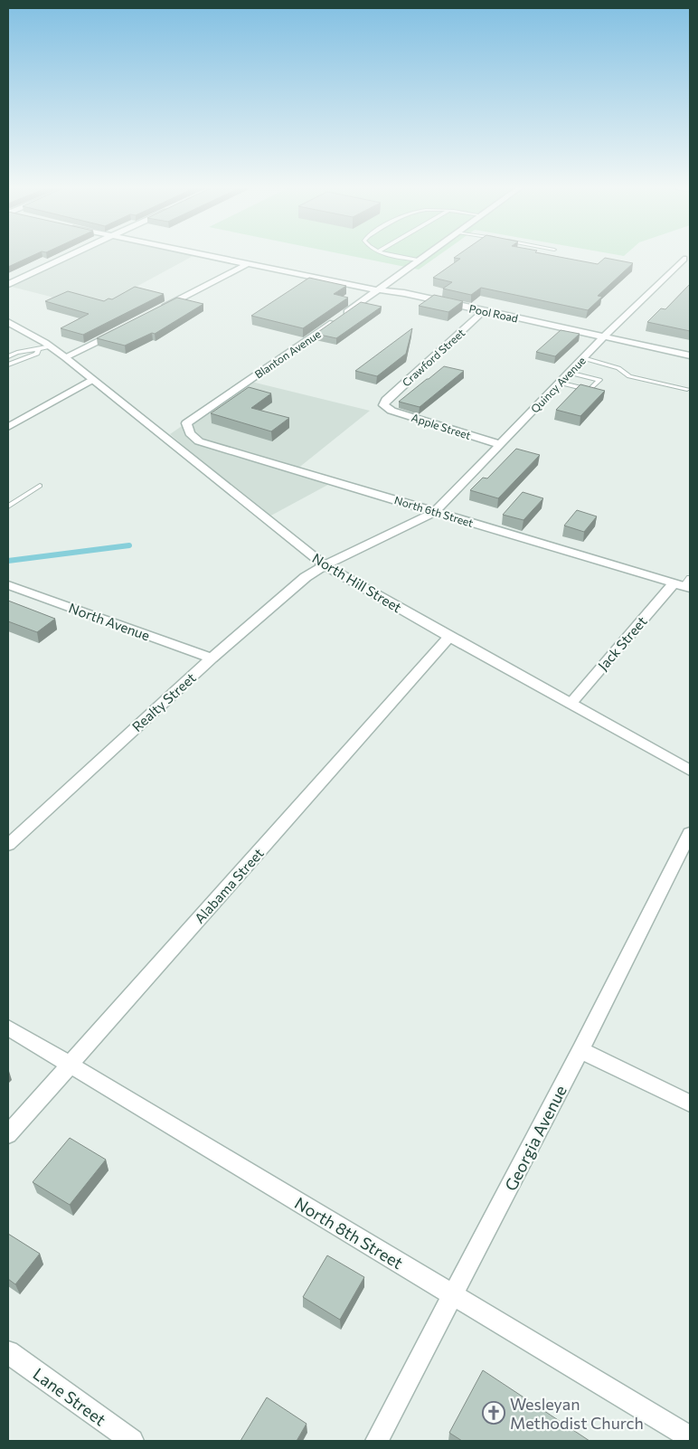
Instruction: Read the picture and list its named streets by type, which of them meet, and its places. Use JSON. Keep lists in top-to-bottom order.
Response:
{
  "streets": {
    "street": [
      "Pool Road",
      "Blanton Avenue",
      "Crawford Street",
      "Quincy Avenue",
      "Apple Street",
      "North 6th Street",
      "North Hill Street",
      "North Avenue",
      "Jack Street",
      "Realty Street",
      "Alabama Street",
      "Georgia Avenue",
      "North 8th Street",
      "Lane Street"
    ]
  },
  "crossings": [
    ["Pool Road", "Crawford Street"],
    ["Pool Road", "Quincy Avenue"],
    ["Blanton Avenue", "North 6th Street"],
    ["Crawford Street", "Apple Street"],
    ["Quincy Avenue", "Apple Street"],
    ["Quincy Avenue", "North 6th Street"],
    ["Quincy Avenue", "Realty Street"],
    ["North 6th Street", "Jack Street"],
    ["North 6th Street", "Realty Street"],
    ["North Hill Street", "Jack Street"],
    ["North Hill Street", "Realty Street"],
    ["North Hill Street", "Alabama Street"],
    ["North Avenue", "Realty Street"],
    ["Alabama Street", "North 8th Street"],
    ["Georgia Avenue", "North 8th Street"]
  ],
  "places": {
    "church": ["Wesleyan Methodist Church"]
  }
}
